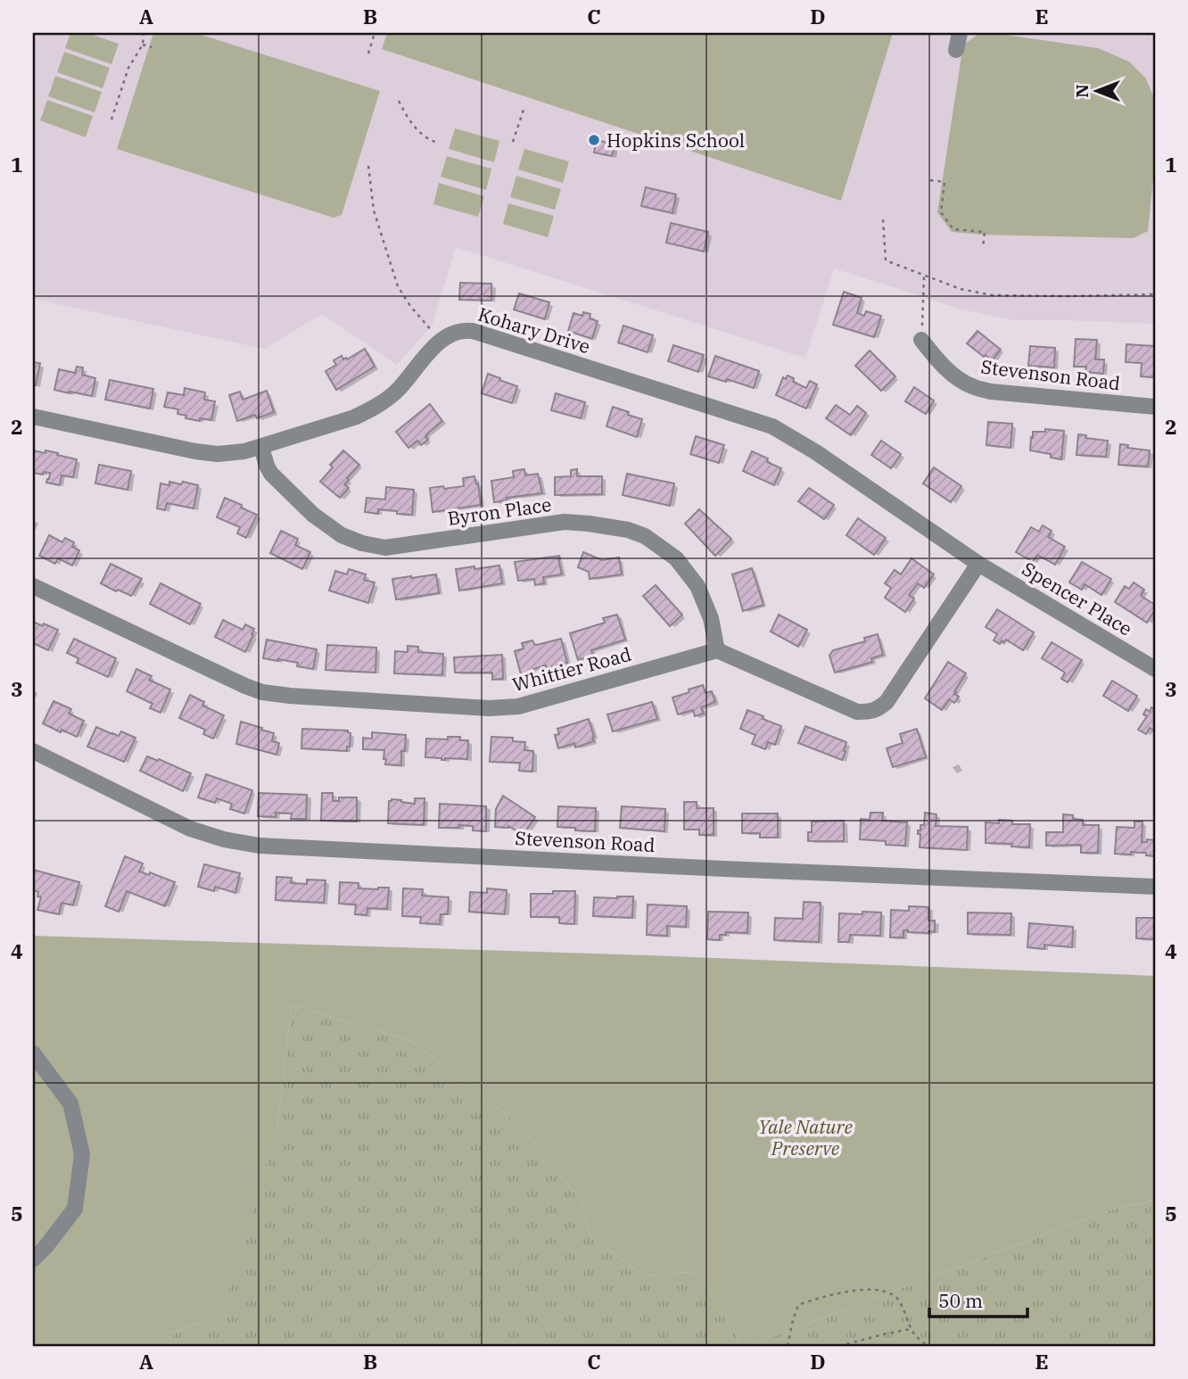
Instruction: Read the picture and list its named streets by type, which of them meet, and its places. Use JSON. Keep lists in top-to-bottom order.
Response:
{
  "streets": {
    "street": [
      "Kohary Drive",
      "Stevenson Road",
      "Byron Place",
      "Spencer Place",
      "Whittier Road"
    ]
  },
  "crossings": [
    ["Kohary Drive", "Spencer Place"],
    ["Byron Place", "Whittier Road"]
  ],
  "parks": ["Yale Nature Preserve"],
  "places": ["Hopkins School"],
  "scale_bar": "50 m",
  "north": "left",
  "grid": {
    "columns": [
      "A",
      "B",
      "C",
      "D",
      "E"
    ],
    "rows": [
      "1",
      "2",
      "3",
      "4",
      "5"
    ]
  }
}
